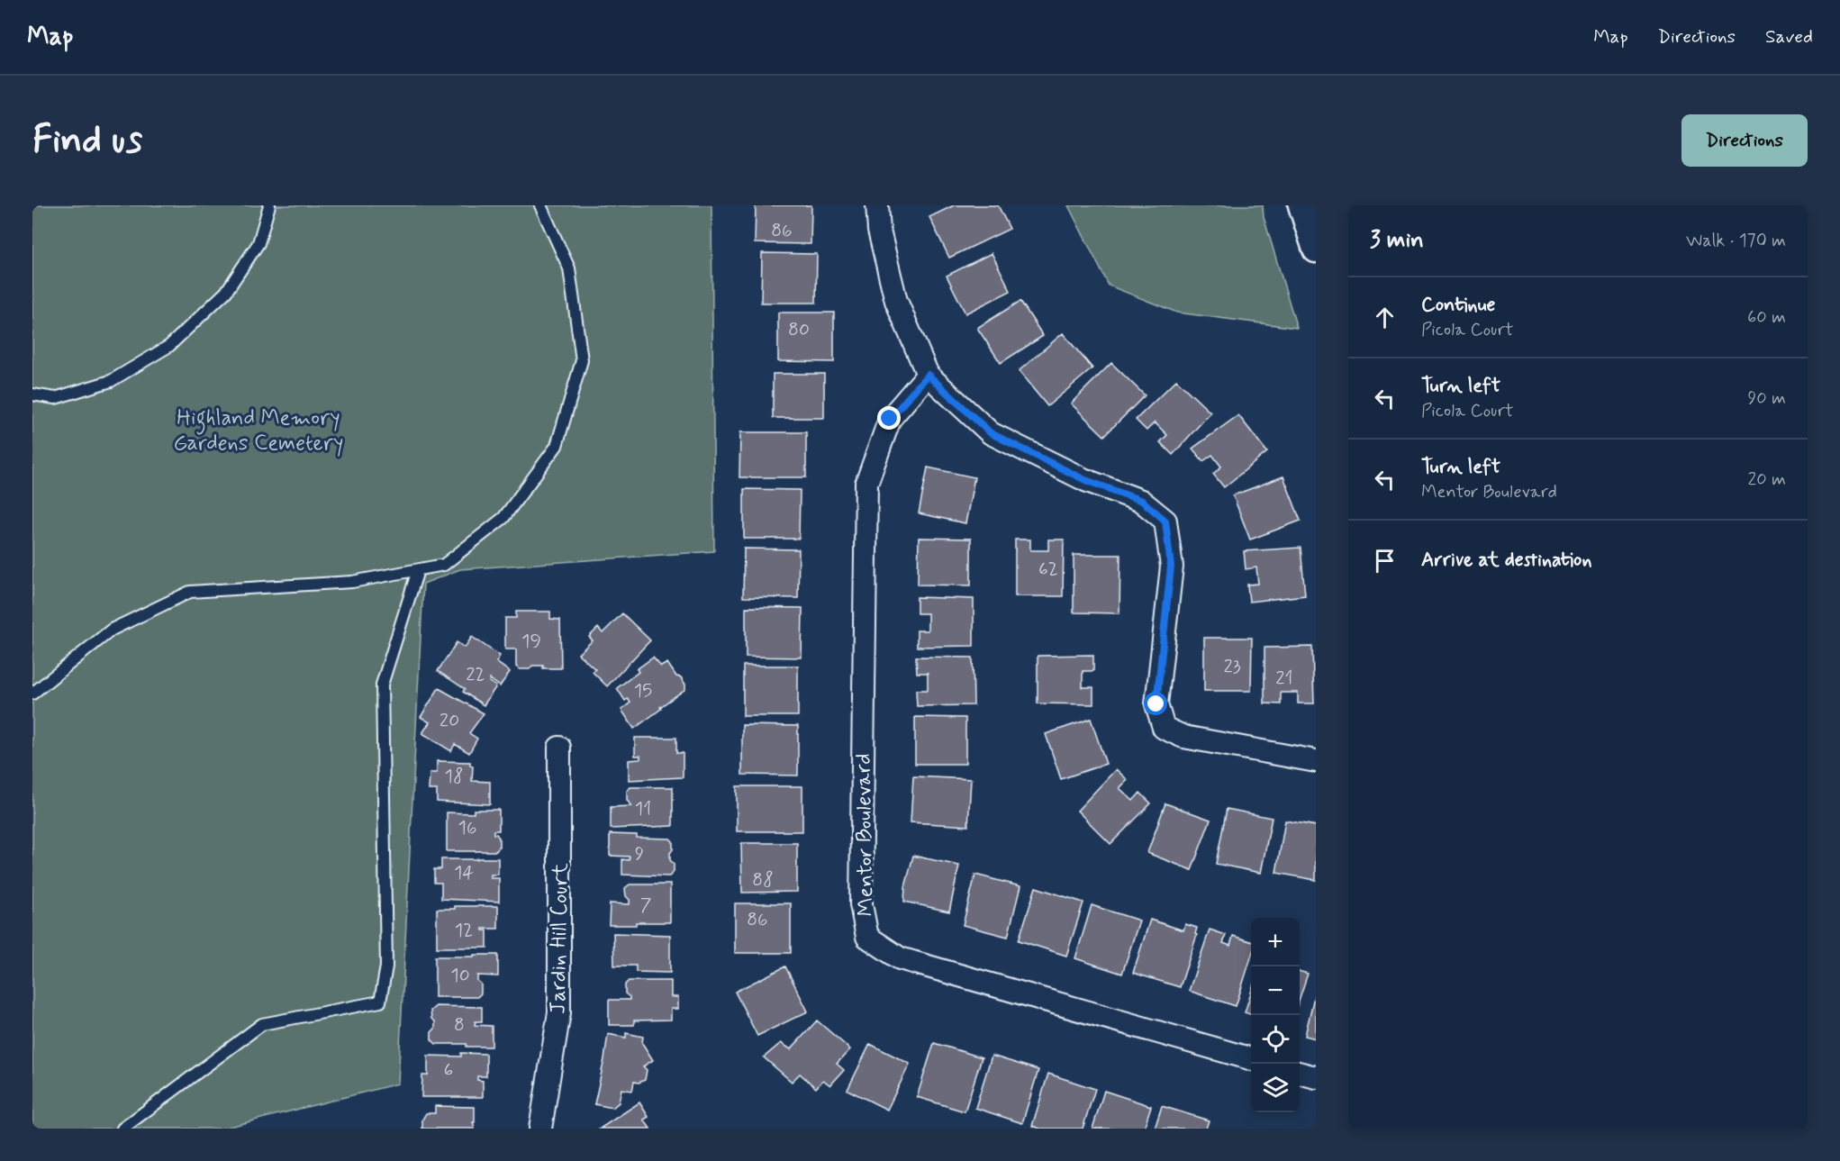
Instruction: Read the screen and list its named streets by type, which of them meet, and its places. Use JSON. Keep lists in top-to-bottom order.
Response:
{
  "streets": {
    "street": ["Mentor Boulevard", "Jardin Hill Court"]
  },
  "parks": ["Highland Memory Gardens Cemetery"],
  "house_numbers": [
    "86",
    "80",
    "62",
    "19",
    "23",
    "22",
    "21",
    "15",
    "20",
    "18",
    "11",
    "16",
    "9",
    "14",
    "88",
    "7",
    "86",
    "12",
    "10",
    "8",
    "6"
  ],
  "page": {
    "header": "Map",
    "nav": ["Map", "Directions", "Saved"],
    "buttons": "Directions",
    "title": "Find us",
    "heading": ["3 min", "Walk · 170 m"],
    "list": [
      ["Continue", "Picola Court", "60 m"],
      ["Turn left", "Picola Court", "90 m"],
      ["Turn left", "Mentor Boulevard", "20 m"],
      "Arrive at destination"
    ],
    "map_buttons": ["+", "−"]
  }
}
